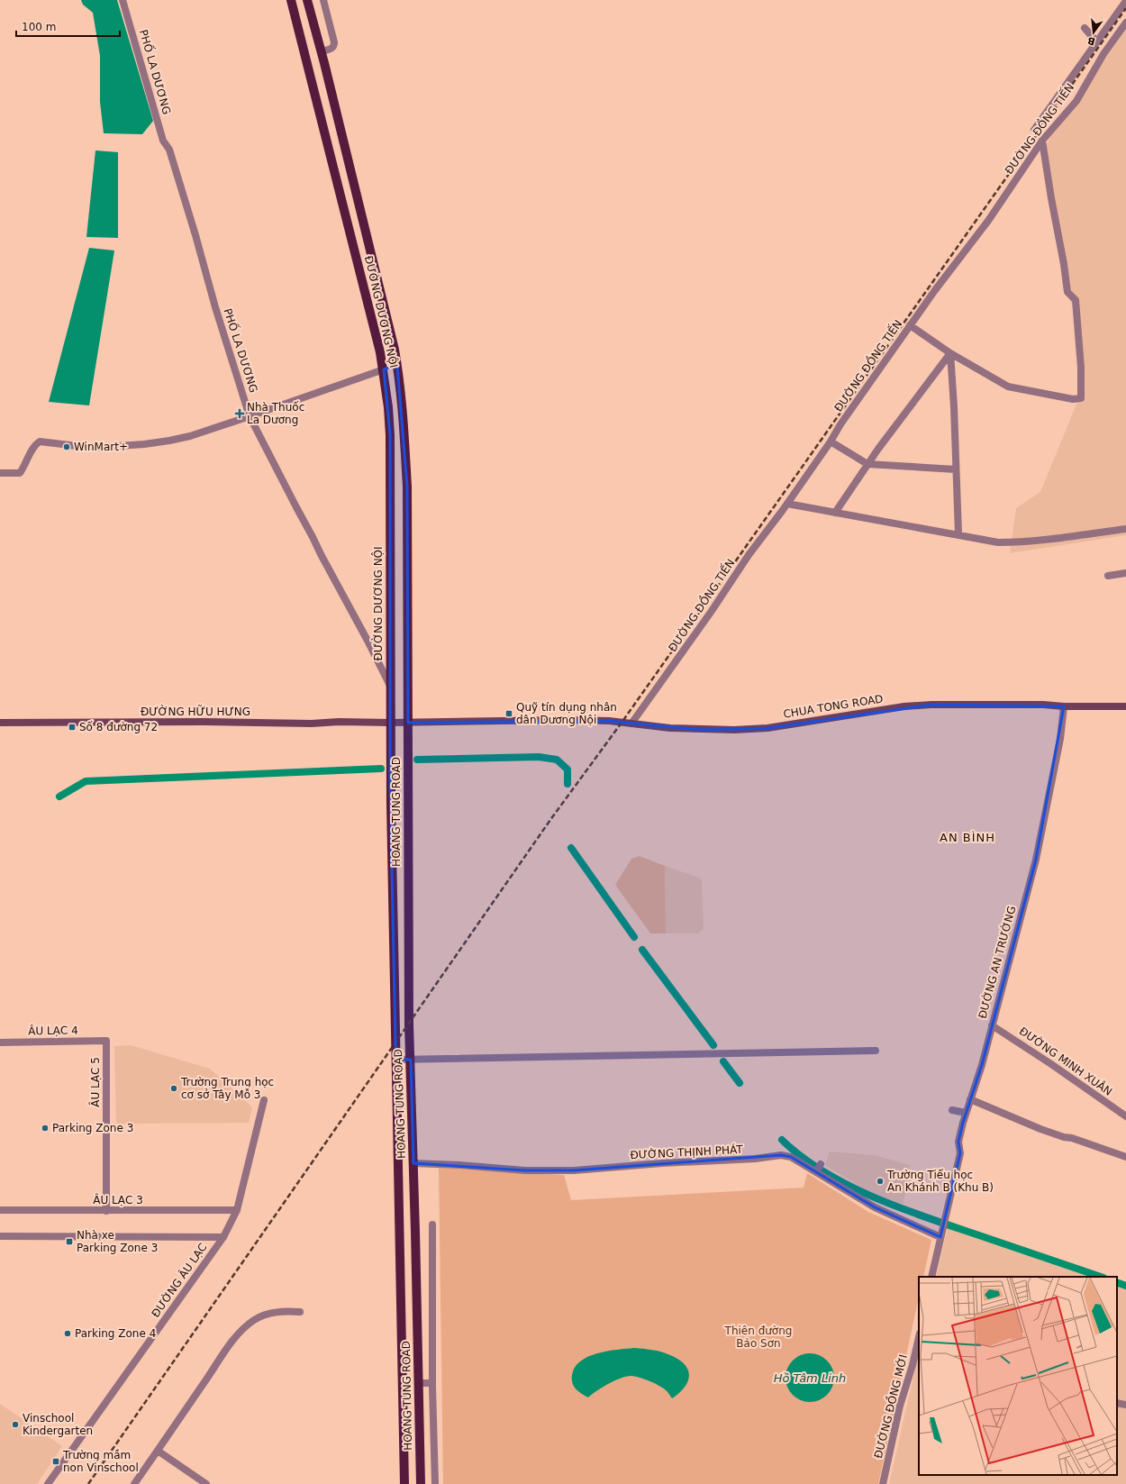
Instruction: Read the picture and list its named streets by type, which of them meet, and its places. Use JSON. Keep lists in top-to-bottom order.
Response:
{
  "streets": {
    "main road": [
      "ĐƯỜNG DƯƠNG NỘI",
      "CHUA TONG ROAD",
      "ĐƯỜNG HỮU HƯNG",
      "HOANG TUNG ROAD"
    ],
    "street": [
      "PHỐ LA DƯƠNG",
      "ĐƯỜNG ĐỒNG TIẾN",
      "ĐƯỜNG AN TRƯỜNG",
      "ÂU LẠC 4",
      "ĐƯỜNG MINH XUÂN",
      "ÂU LẠC 5",
      "ĐƯỜNG THỊNH PHÁT",
      "ÂU LẠC 3",
      "ĐƯỜNG ÂU LẠC",
      "ĐƯỜNG ĐỒNG MỚI"
    ]
  },
  "crossings": [
    ["PHỐ LA DƯƠNG", "ĐƯỜNG DƯƠNG NỘI"],
    ["ĐƯỜNG ĐỒNG TIẾN", "CHUA TONG ROAD"],
    ["ĐƯỜNG DƯƠNG NỘI", "CHUA TONG ROAD"],
    ["ĐƯỜNG DƯƠNG NỘI", "ĐƯỜNG HỮU HƯNG"],
    ["ĐƯỜNG DƯƠNG NỘI", "HOANG TUNG ROAD"],
    ["CHUA TONG ROAD", "ĐƯỜNG HỮU HƯNG"],
    ["CHUA TONG ROAD", "HOANG TUNG ROAD"],
    ["CHUA TONG ROAD", "ĐƯỜNG AN TRƯỜNG"],
    ["ĐƯỜNG HỮU HƯNG", "HOANG TUNG ROAD"],
    ["HOANG TUNG ROAD", "ĐƯỜNG THỊNH PHÁT"],
    ["ĐƯỜNG AN TRƯỜNG", "ĐƯỜNG MINH XUÂN"],
    ["ĐƯỜNG AN TRƯỜNG", "ĐƯỜNG THỊNH PHÁT"],
    ["ÂU LẠC 4", "ÂU LẠC 5"],
    ["ÂU LẠC 5", "ÂU LẠC 3"],
    ["ÂU LẠC 3", "ĐƯỜNG ÂU LẠC"]
  ],
  "districts": ["AN BÌNH"],
  "water": ["Hồ Tâm Linh"],
  "parks": ["Thiên đường Bảo Sơn"],
  "places": {
    "health": ["Nhà Thuốc La Dương"],
    "other": [
      "WinMart+",
      "Trường Trung học cơ sở Tây Mỗ 3",
      "Parking Zone 3",
      "Trường Tiểu học An Khánh B (Khu B)",
      "Parking Zone 4",
      "Vinschool Kindergarten"
    ],
    "transit": [
      "Quỹ tín dụng nhân dân Dương Nội",
      "Số 8 đường 72",
      "Nhà xe Parking Zone 3",
      "Trường mầm non Vinschool"
    ]
  },
  "scale_bar": "100 m",
  "north": "bottom"
}
